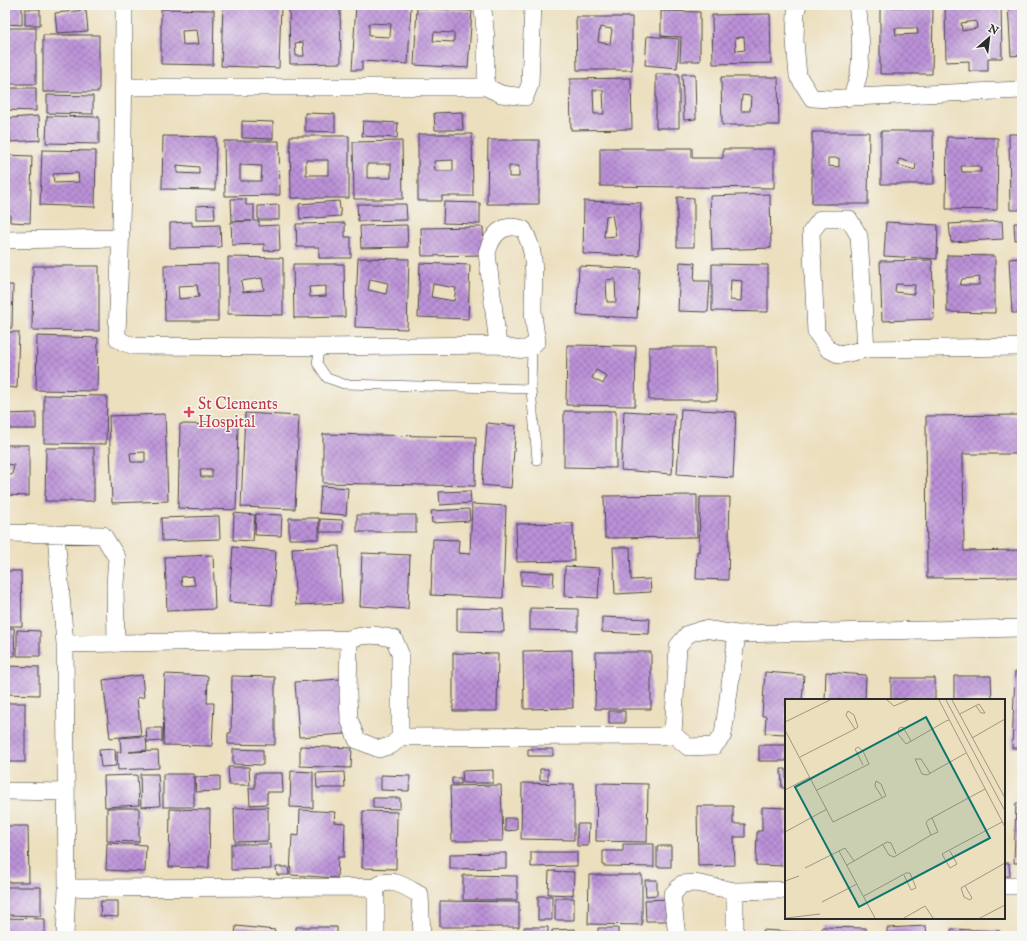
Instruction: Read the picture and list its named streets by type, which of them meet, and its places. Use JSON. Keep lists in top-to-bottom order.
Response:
{
  "places": {
    "health": ["St Clements Hospital"]
  },
  "north": "top right"
}
